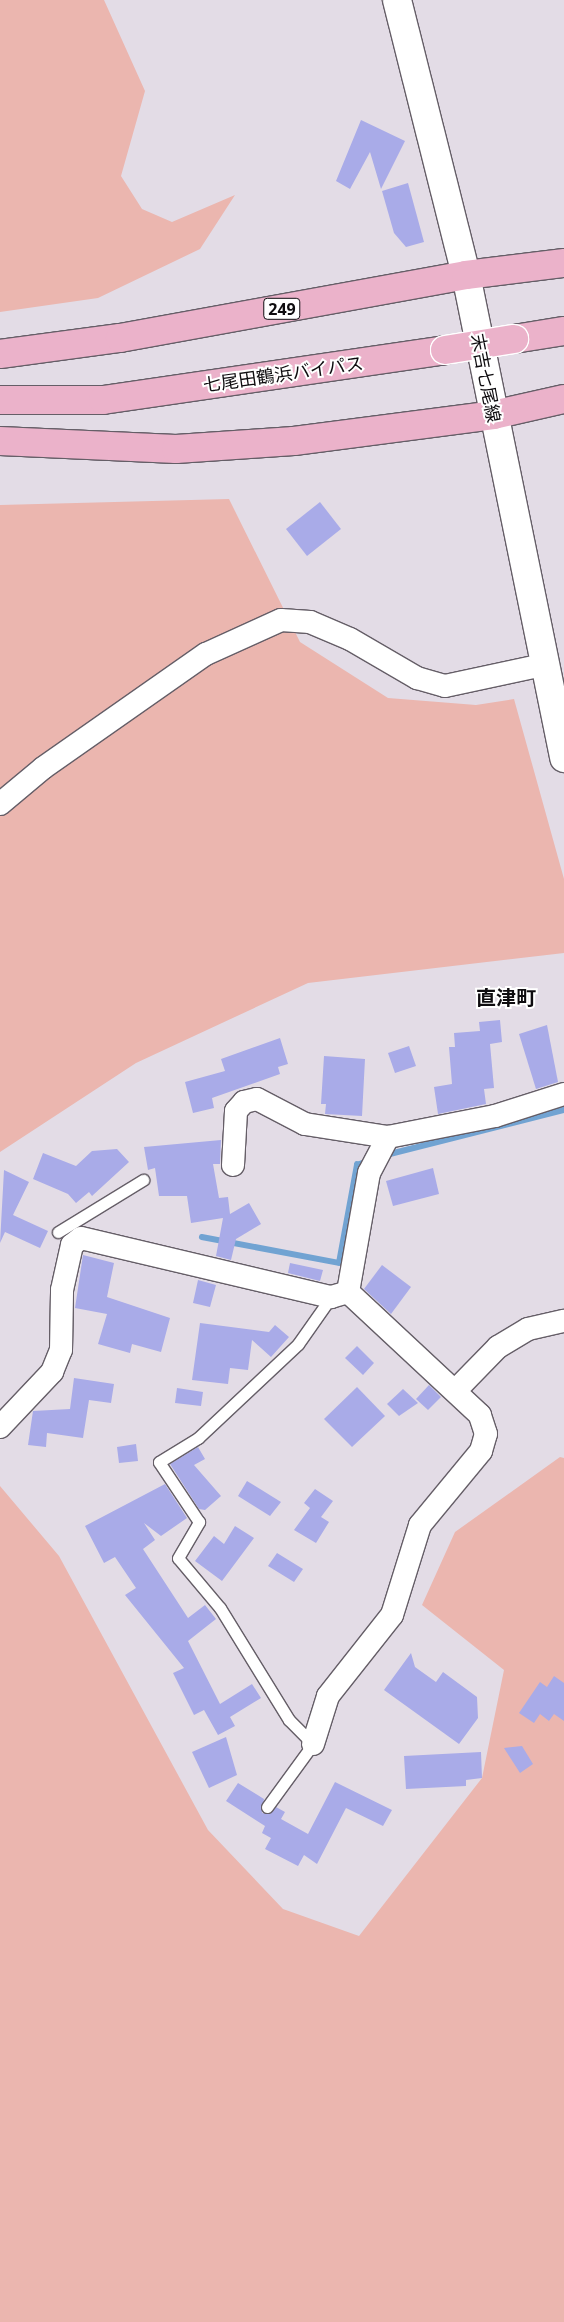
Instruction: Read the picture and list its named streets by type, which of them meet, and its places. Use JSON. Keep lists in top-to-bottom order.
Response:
{
  "streets": {
    "highway": ["249", "七尾田鶴浜バイパス"],
    "main road": ["末吉七尾線"]
  },
  "crossings": [
    ["249", "末吉七尾線"]
  ],
  "districts": ["直津町"]
}
